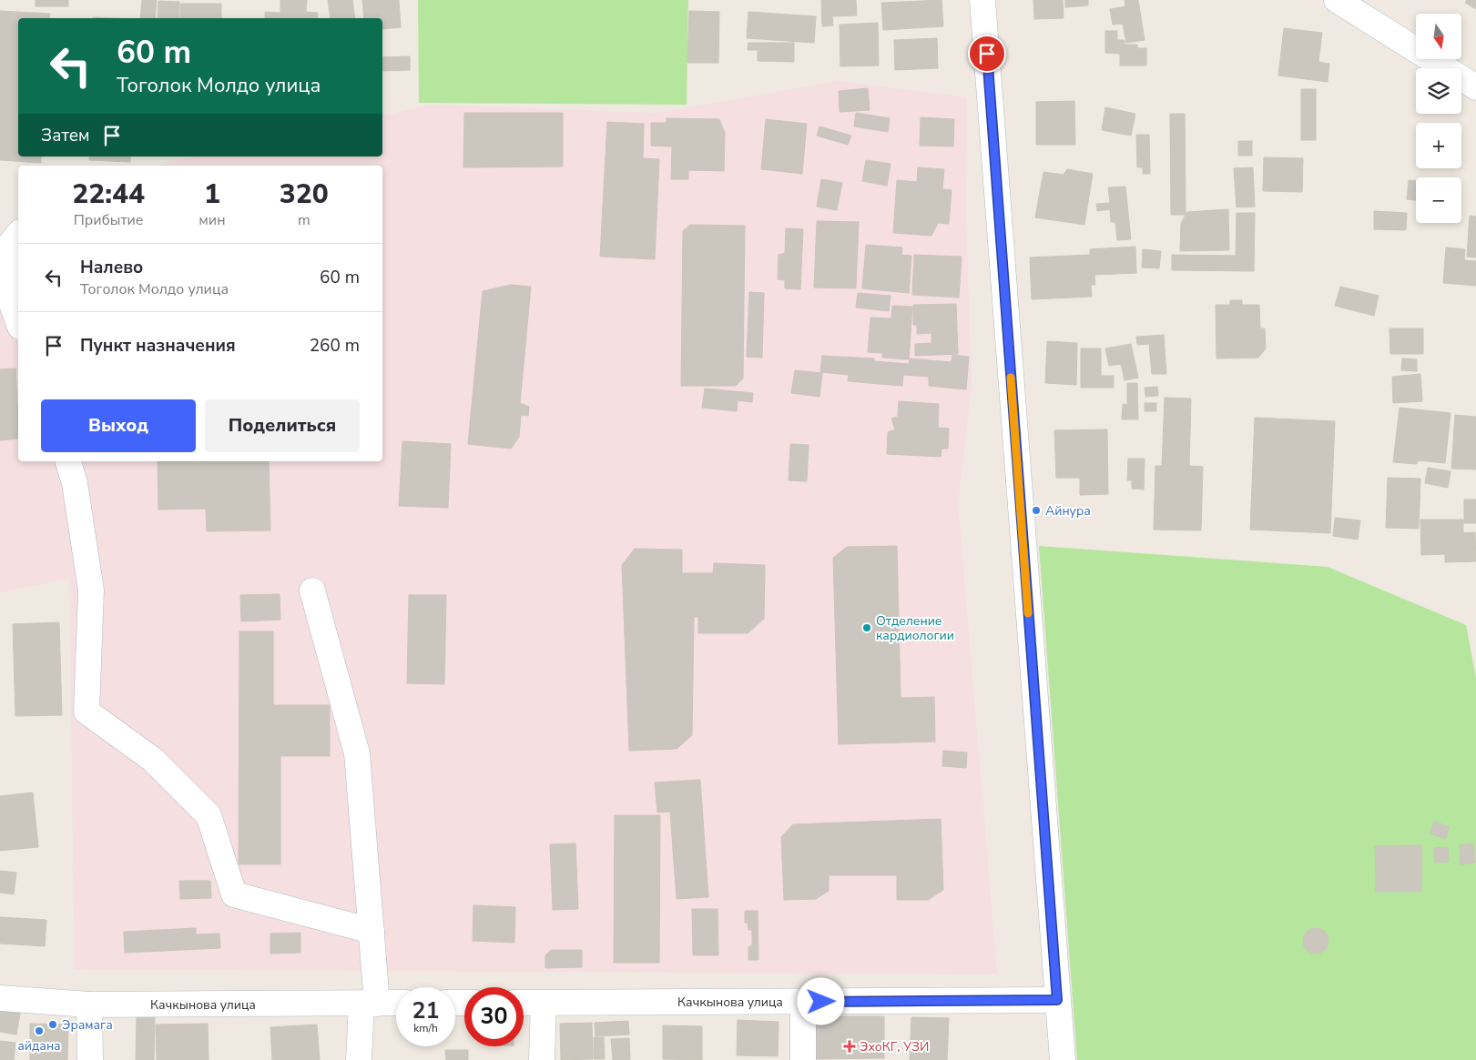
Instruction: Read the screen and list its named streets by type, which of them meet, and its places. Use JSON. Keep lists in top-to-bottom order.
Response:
{
  "streets": {
    "street": ["Качкынова улица"]
  },
  "places": {
    "other": [
      "Айнура",
      "Отделение кардиологии",
      "Эрамага",
      "айдана"
    ],
    "health": ["ЭхоКГ, УЗИ"]
  },
  "north": "bottom",
  "page": {
    "map_buttons": ["+", "−"],
    "turn": ["60 m", "Тоголок Молдо улица"],
    "then": "Затем",
    "eta": [
      "22:44",
      "Прибытие",
      "1",
      "мин",
      "320",
      "m"
    ],
    "list": [
      {
        "name": "Налево",
        "note": "Тоголок Молдо улица",
        "value": "60 m"
      },
      {
        "name": "Пункт назначения",
        "value": "260 m"
      }
    ],
    "buttons": ["Выход", "Поделиться"],
    "speed": "21 km/h",
    "limit": "30"
  }
}
